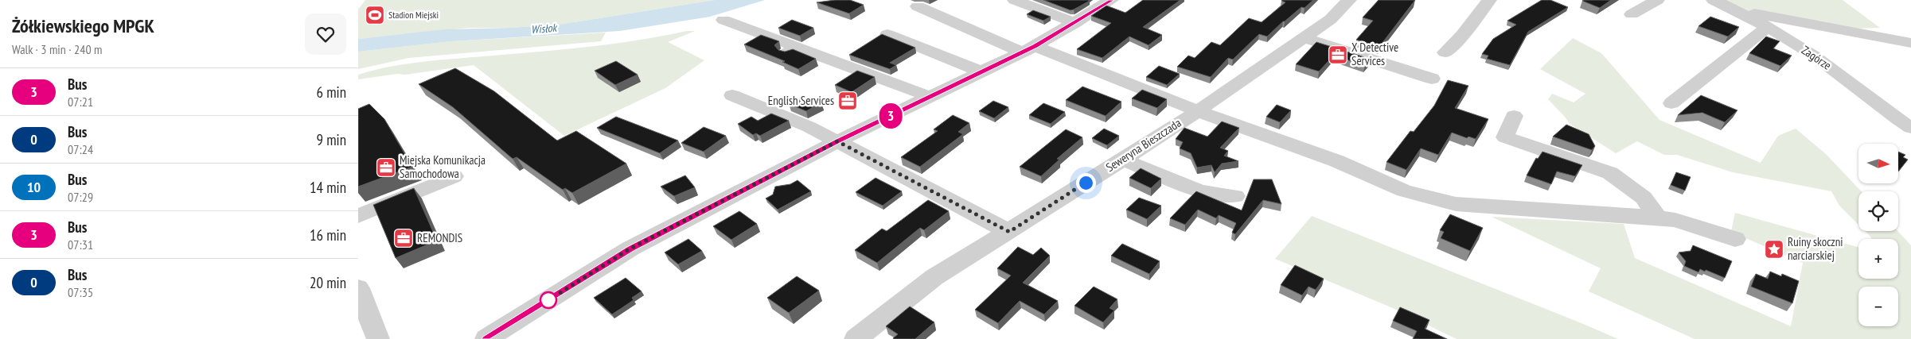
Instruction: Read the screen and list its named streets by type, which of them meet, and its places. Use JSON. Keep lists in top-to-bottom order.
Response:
{
  "streets": {
    "street": ["Zagórze", "Seweryna Bieszczada"]
  },
  "water": ["Wisłok"],
  "places": {
    "sports": ["Stadion Miejski"],
    "office": [
      "X Detective Services",
      "English Services",
      "Miejska Komunikacja Samochodowa",
      "REMONDIS"
    ],
    "place": ["Ruiny skoczni narciarskiej"]
  },
  "lines": ["bus line 3"],
  "north": "right",
  "page": {
    "heading": ["Żółkiewskiego MPGK", "Walk · 3 min · 240 m"],
    "on_map": "3",
    "list": [
      {
        "mark": "3",
        "name": "Bus",
        "note": "07:21",
        "value": "6 min"
      },
      {
        "mark": "0",
        "name": "Bus",
        "note": "07:24",
        "value": "9 min"
      },
      {
        "mark": "10",
        "name": "Bus",
        "note": "07:29",
        "value": "14 min"
      },
      {
        "mark": "3",
        "name": "Bus",
        "note": "07:31",
        "value": "16 min"
      },
      {
        "mark": "0",
        "name": "Bus",
        "note": "07:35",
        "value": "20 min"
      }
    ],
    "map_buttons": ["+", "−"]
  }
}
